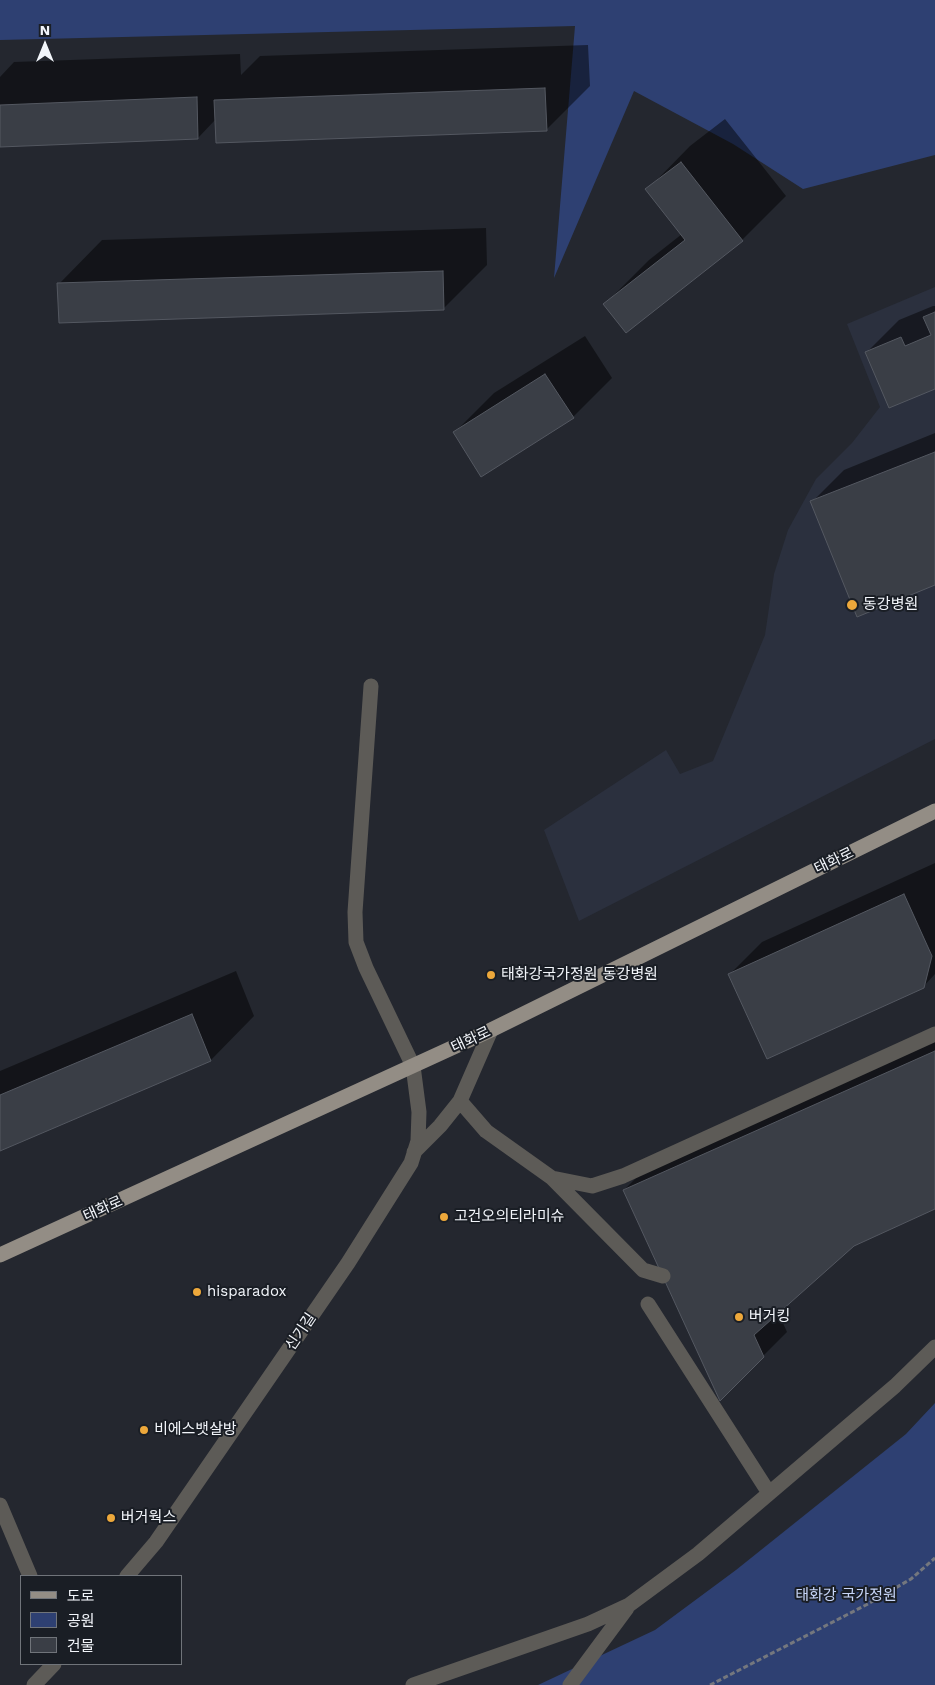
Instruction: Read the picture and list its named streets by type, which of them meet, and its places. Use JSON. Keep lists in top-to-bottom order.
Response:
{
  "streets": {
    "main road": ["태화로"],
    "street": ["신기길"]
  },
  "crossings": [
    ["태화로", "신기길"]
  ],
  "parks": ["태화강 국가정원"],
  "places": [
    "동강병원",
    "태화강국가정원 동강병원",
    "고건오의티라미슈",
    "hisparadox",
    "버거킹",
    "비에스뱃살방",
    "버거웍스"
  ],
  "legend": ["도로", "공원", "건물"],
  "north": "top"
}
